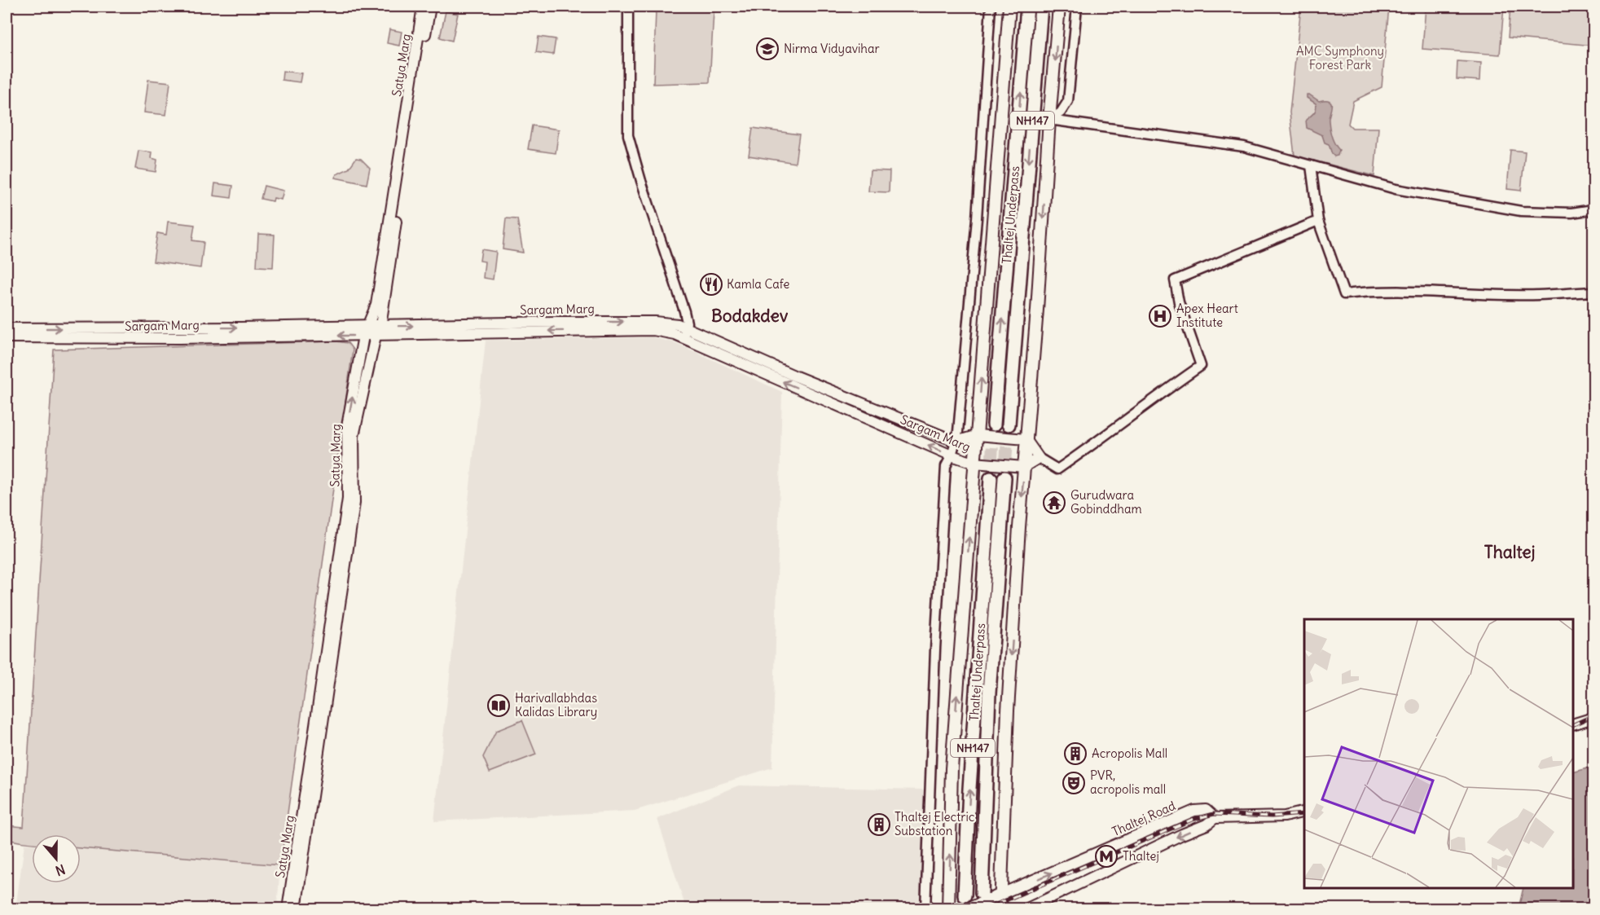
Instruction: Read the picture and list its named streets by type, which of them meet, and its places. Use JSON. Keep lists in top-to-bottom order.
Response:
{
  "streets": {
    "highway": ["NH147", "Thaltej Underpass"],
    "main road": ["Satya Marg", "Sargam Marg", "Thaltej Road"]
  },
  "crossings": [
    ["Satya Marg", "Sargam Marg"]
  ],
  "districts": ["Bodakdev", "Thaltej"],
  "parks": ["AMC Symphony Forest Park"],
  "places": {
    "school or university": ["Nirma Vidyavihar"],
    "restaurant": ["Kamla Cafe"],
    "hospital": ["Apex Heart Institute"],
    "temple": ["Gurudwara Gobinddham"],
    "library": ["Harivallabhdas Kalidas Library"],
    "building": ["Acropolis Mall", "Thaltej Electric Substation"],
    "theatre": ["PVR, acropolis mall"],
    "metro station": ["Thaltej"]
  },
  "north": "bottom"
}
